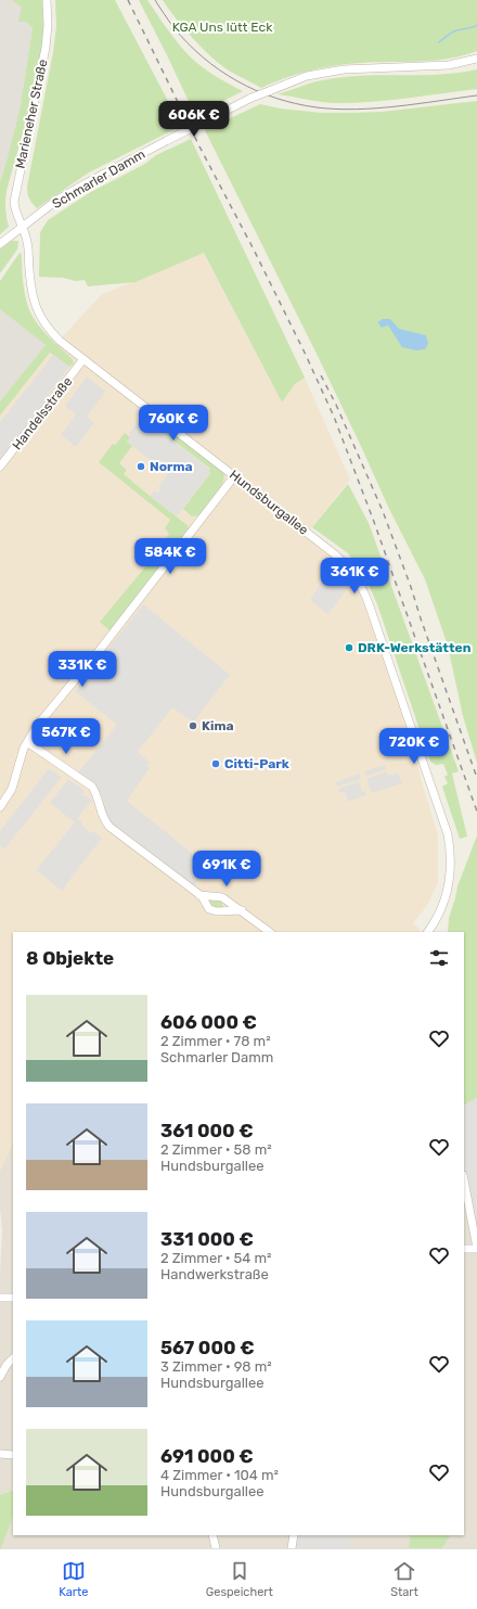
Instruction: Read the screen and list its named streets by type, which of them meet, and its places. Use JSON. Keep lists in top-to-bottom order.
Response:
{
  "streets": {
    "street": [
      "Marieneher Straße",
      "Schmarler Damm",
      "Handelsstraße",
      "Hundsburgallee"
    ]
  },
  "crossings": [
    ["Marieneher Straße", "Schmarler Damm"],
    ["Marieneher Straße", "Hundsburgallee"],
    ["Schmarler Damm", "Hundsburgallee"],
    ["Handelsstraße", "Hundsburgallee"]
  ],
  "parks": ["KGA Uns lütt Eck"],
  "places": [
    "Norma",
    "DRK-Werkstätten",
    "Kima",
    "Citti-Park"
  ],
  "page": {
    "price": [
      "606K €",
      "760K €",
      "584K €",
      "361K €",
      "331K €",
      "567K €",
      "720K €",
      "691K €"
    ],
    "heading": "8 Objekte",
    "list": [
      {
        "name": "606 000 €",
        "note": "2 Zimmer · 78 m² · Schmarler Damm"
      },
      {
        "name": "361 000 €",
        "note": "2 Zimmer · 58 m² · Hundsburgallee"
      },
      {
        "name": "331 000 €",
        "note": "2 Zimmer · 54 m² · Handwerkstraße"
      },
      {
        "name": "567 000 €",
        "note": "3 Zimmer · 98 m² · Hundsburgallee"
      },
      {
        "name": "691 000 €",
        "note": "4 Zimmer · 104 m² · Hundsburgallee"
      }
    ],
    "tabs": ["Karte", "Gespeichert", "Start"]
  }
}
